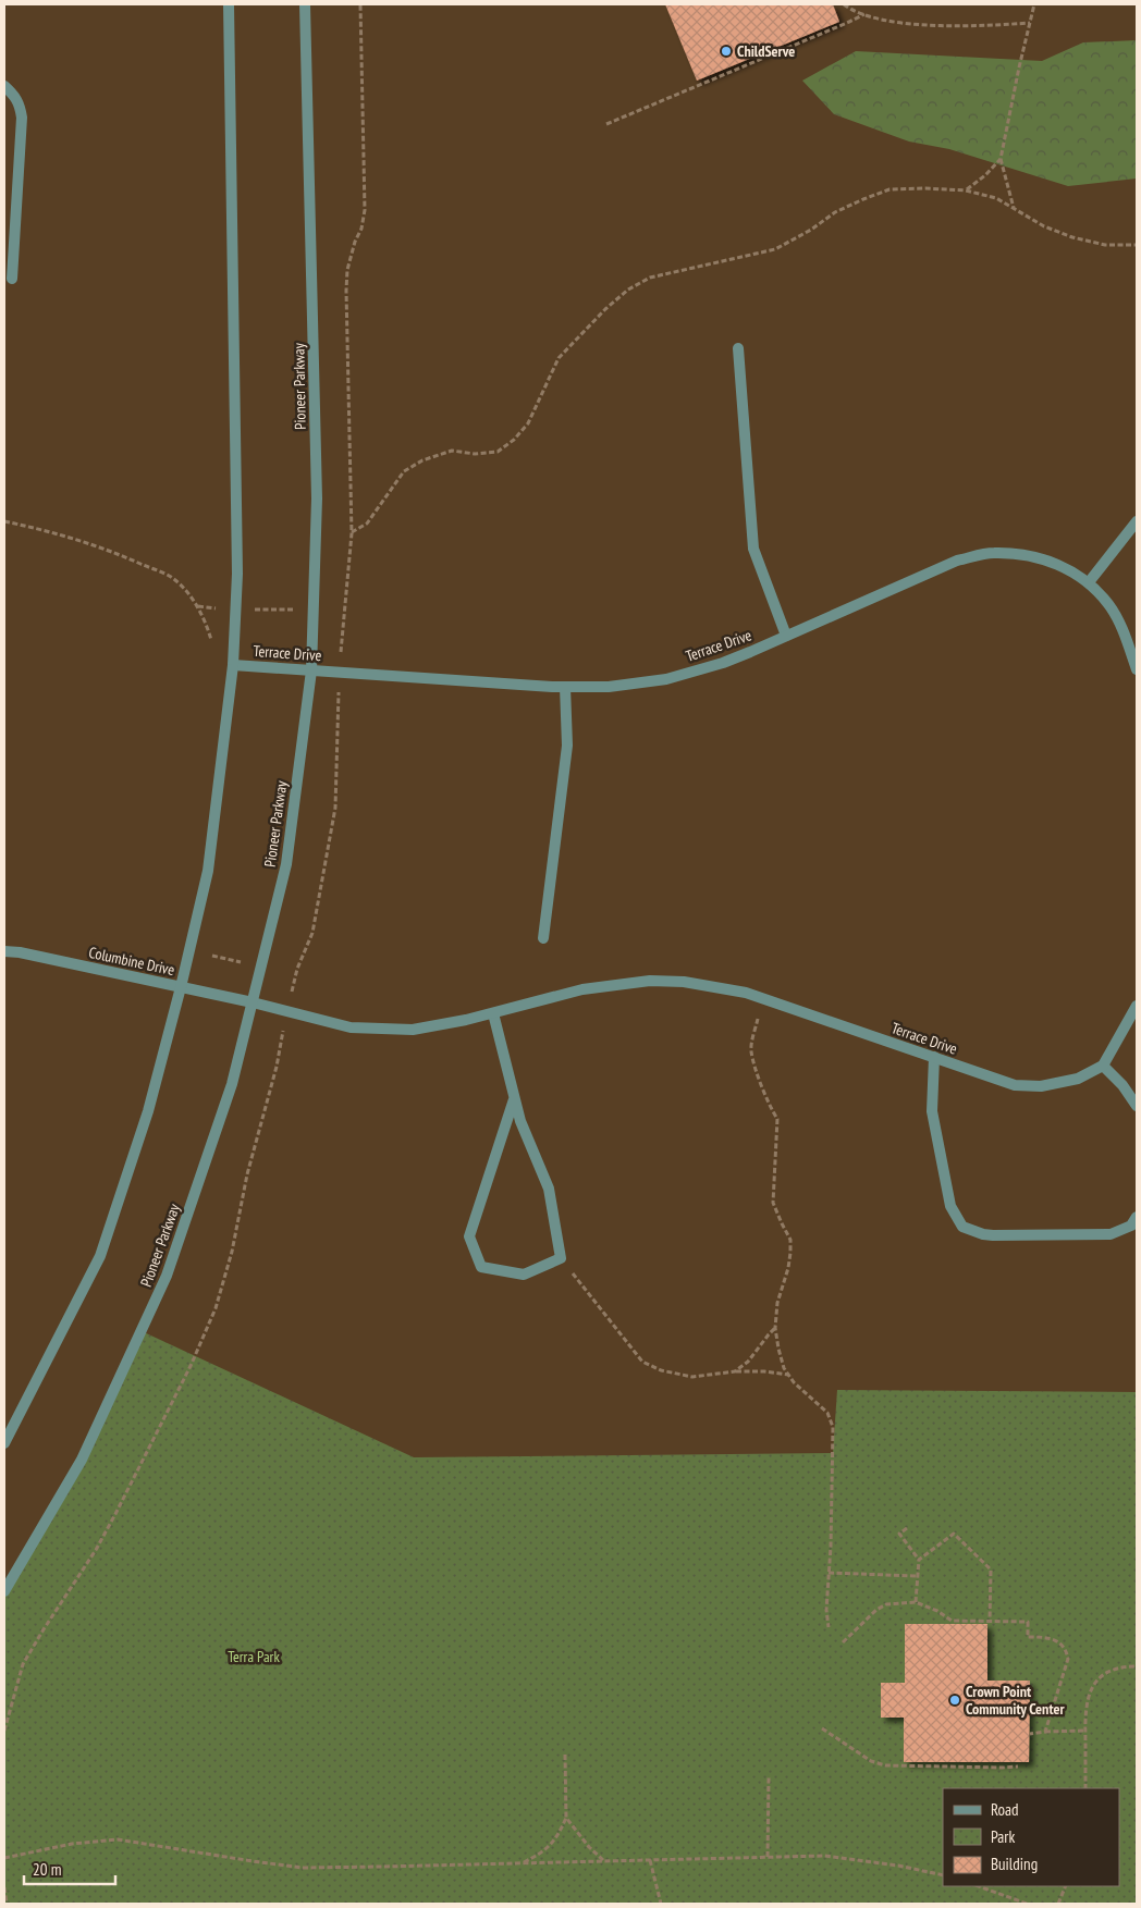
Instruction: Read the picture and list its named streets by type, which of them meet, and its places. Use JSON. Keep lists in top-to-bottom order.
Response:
{
  "streets": {
    "street": ["Pioneer Parkway", "Terrace Drive", "Columbine Drive"]
  },
  "crossings": [
    ["Pioneer Parkway", "Terrace Drive"],
    ["Pioneer Parkway", "Columbine Drive"],
    ["Terrace Drive", "Columbine Drive"]
  ],
  "parks": ["Terra Park"],
  "places": ["ChildServe", "Crown Point Community Center"],
  "legend": ["Road", "Park", "Building"],
  "scale_bar": "20 m"
}
